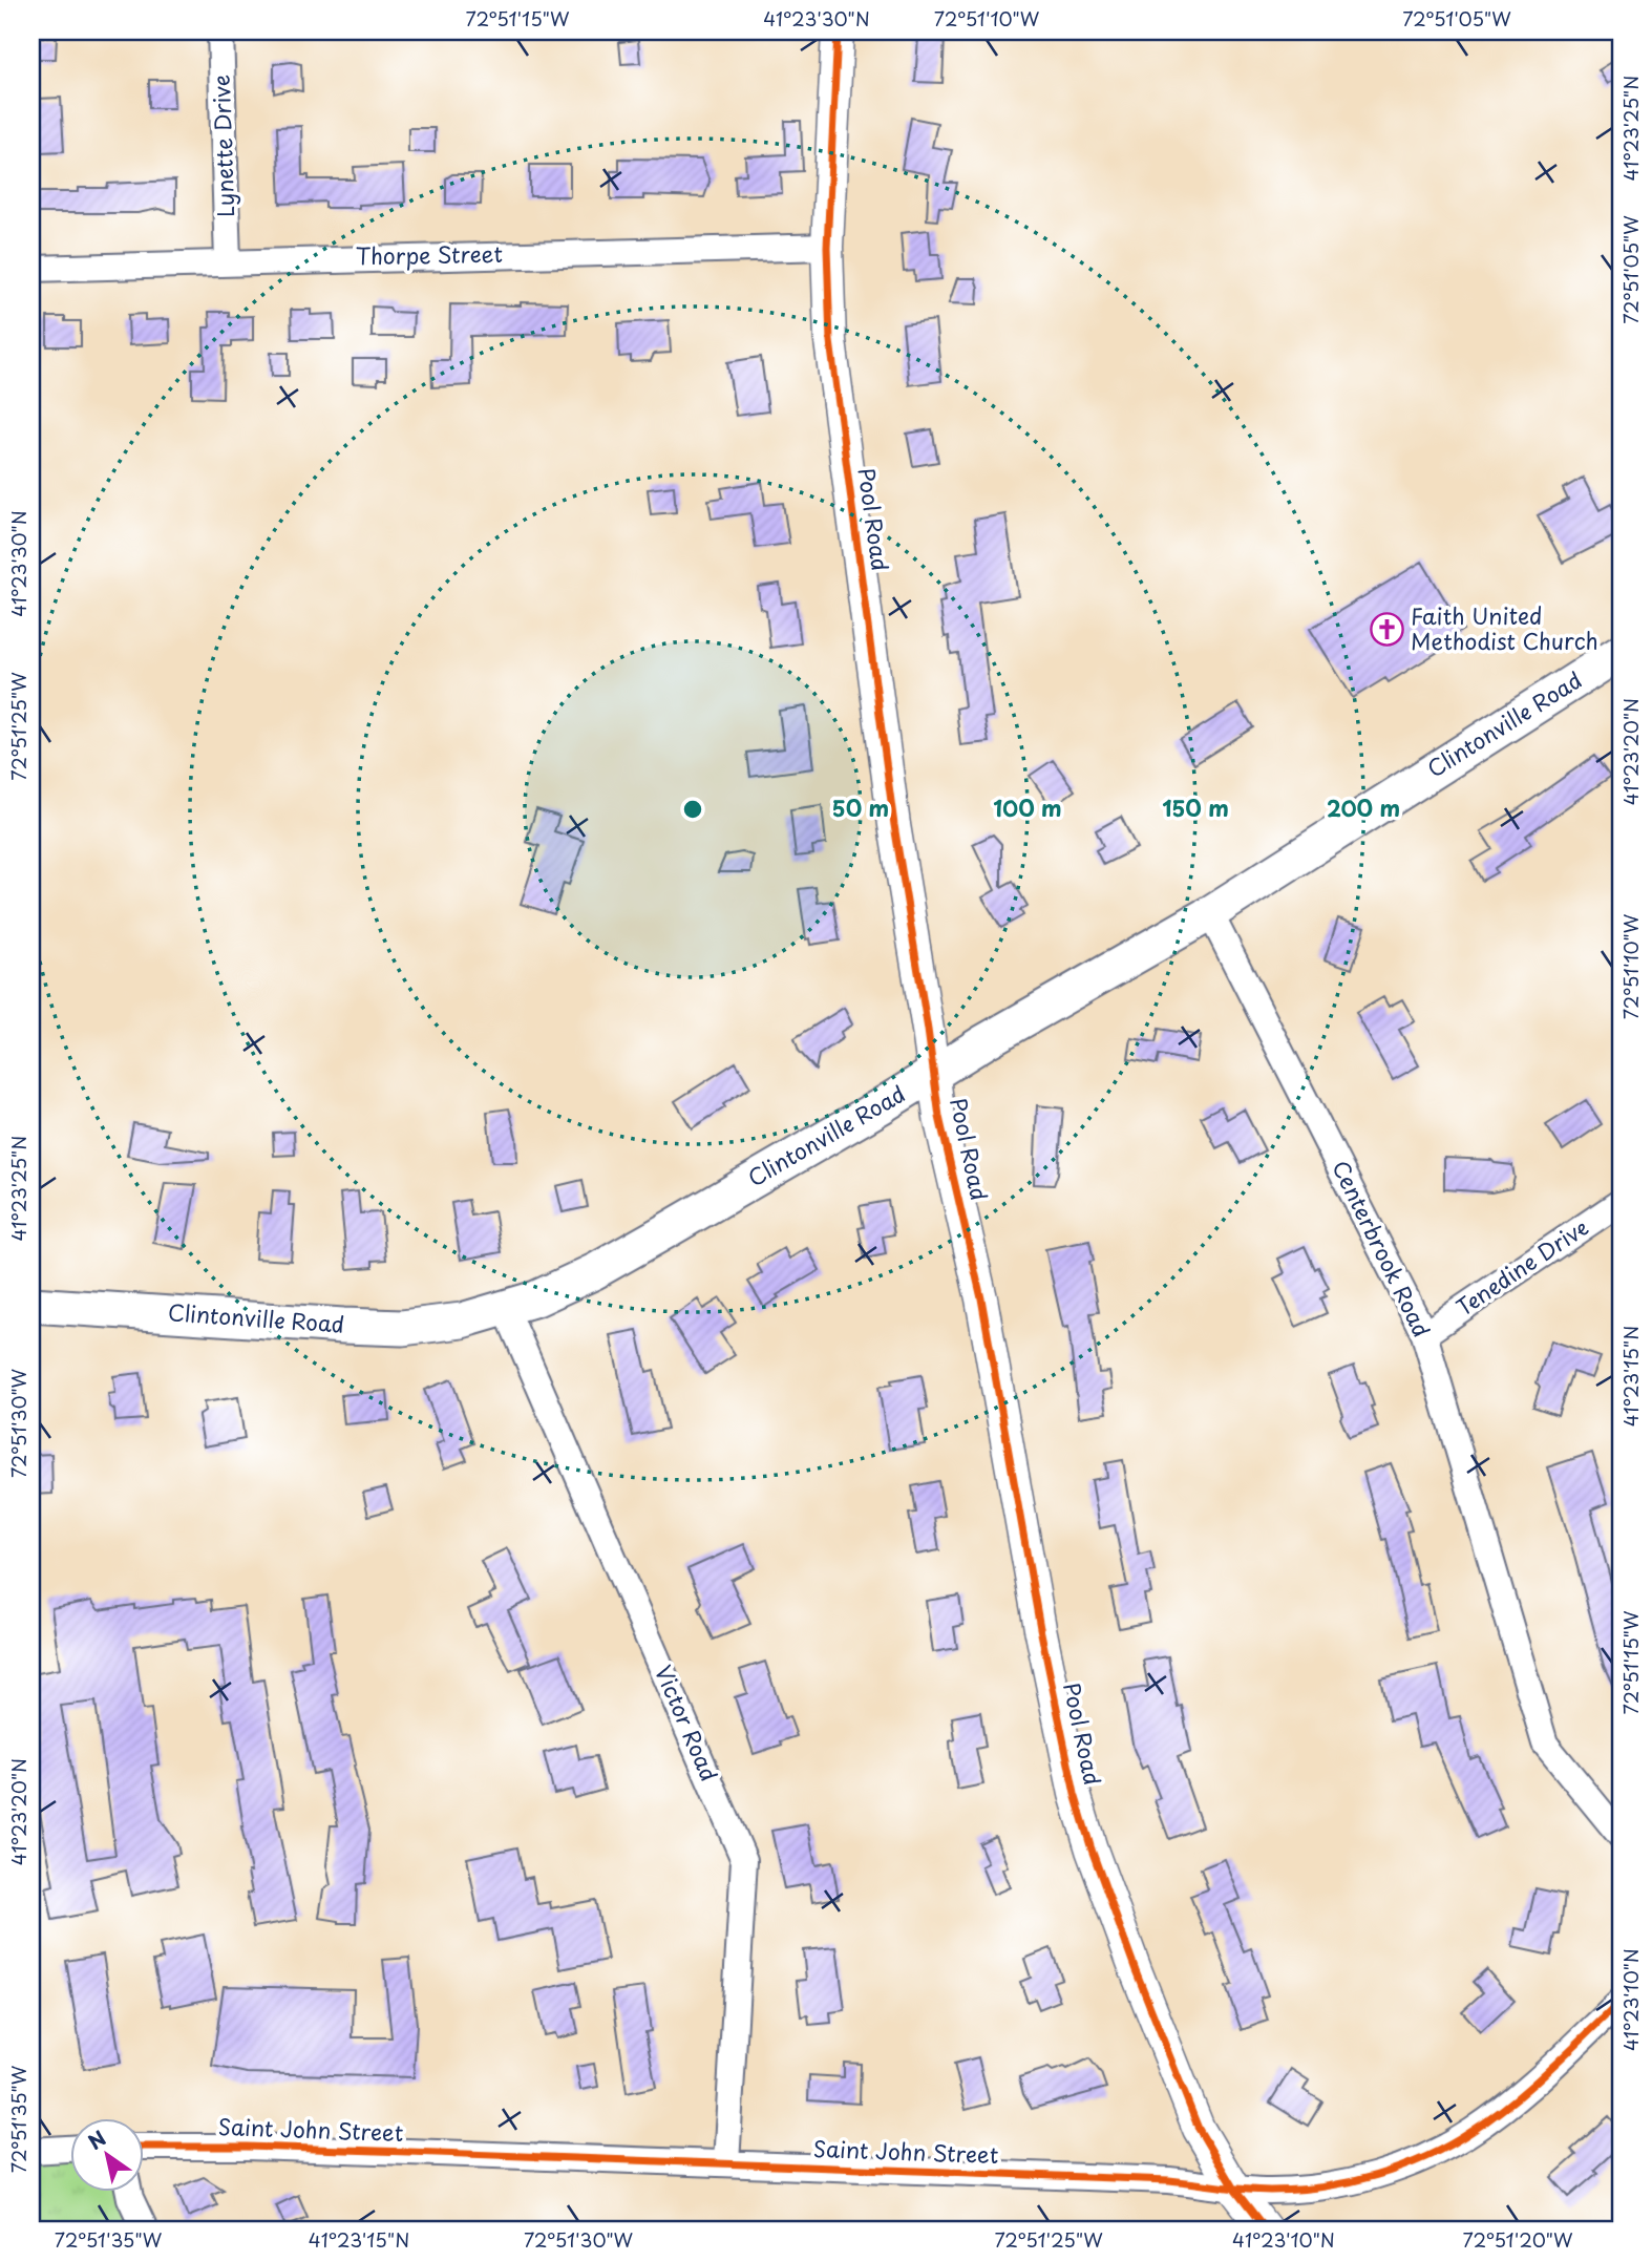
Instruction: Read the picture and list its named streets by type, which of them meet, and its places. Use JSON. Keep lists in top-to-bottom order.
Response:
{
  "streets": {
    "main road": ["Clintonville Road"],
    "street": [
      "Lynette Drive",
      "Thorpe Street",
      "Pool Road",
      "Centerbrook Road",
      "Tenedine Drive",
      "Victor Road",
      "Saint John Street"
    ]
  },
  "crossings": [
    ["Lynette Drive", "Thorpe Street"],
    ["Thorpe Street", "Pool Road"],
    ["Pool Road", "Clintonville Road"],
    ["Pool Road", "Saint John Street"],
    ["Clintonville Road", "Centerbrook Road"],
    ["Clintonville Road", "Victor Road"],
    ["Centerbrook Road", "Tenedine Drive"],
    ["Victor Road", "Saint John Street"]
  ],
  "places": {
    "church": ["Faith United Methodist Church"]
  },
  "north": "top left",
  "coordinates": [
    "72°51'15\"W",
    "41°23'30\"N",
    "72°51'10\"W",
    "72°51'05\"W",
    "41°23'25\"N",
    "72°51'25\"W",
    "41°23'20\"N",
    "41°23'15\"N",
    "72°51'30\"W",
    "41°23'10\"N",
    "72°51'35\"W",
    "72°51'20\"W"
  ],
  "rings": [
    "50 m",
    "100 m",
    "150 m",
    "200 m"
  ]
}
